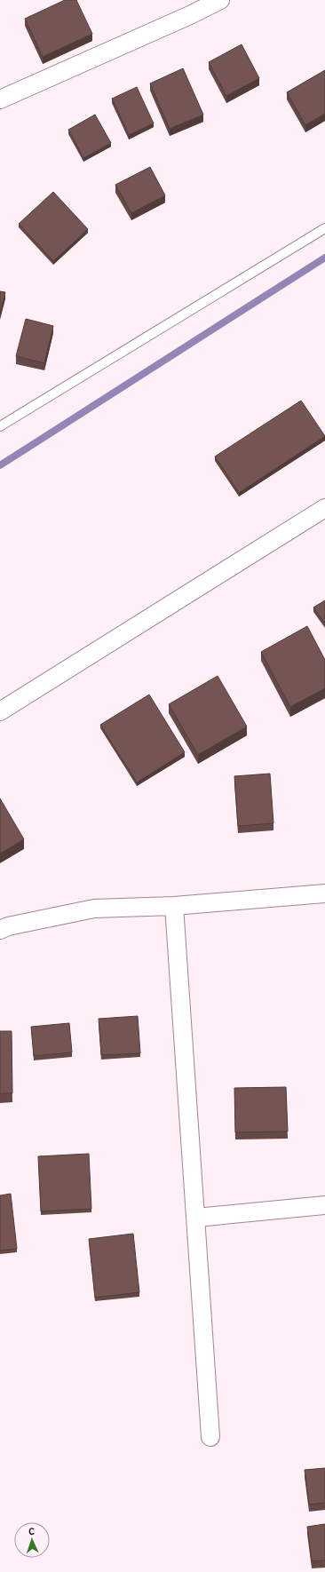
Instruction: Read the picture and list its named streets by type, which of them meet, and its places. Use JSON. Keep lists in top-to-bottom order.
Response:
{
  "north": "top"
}
